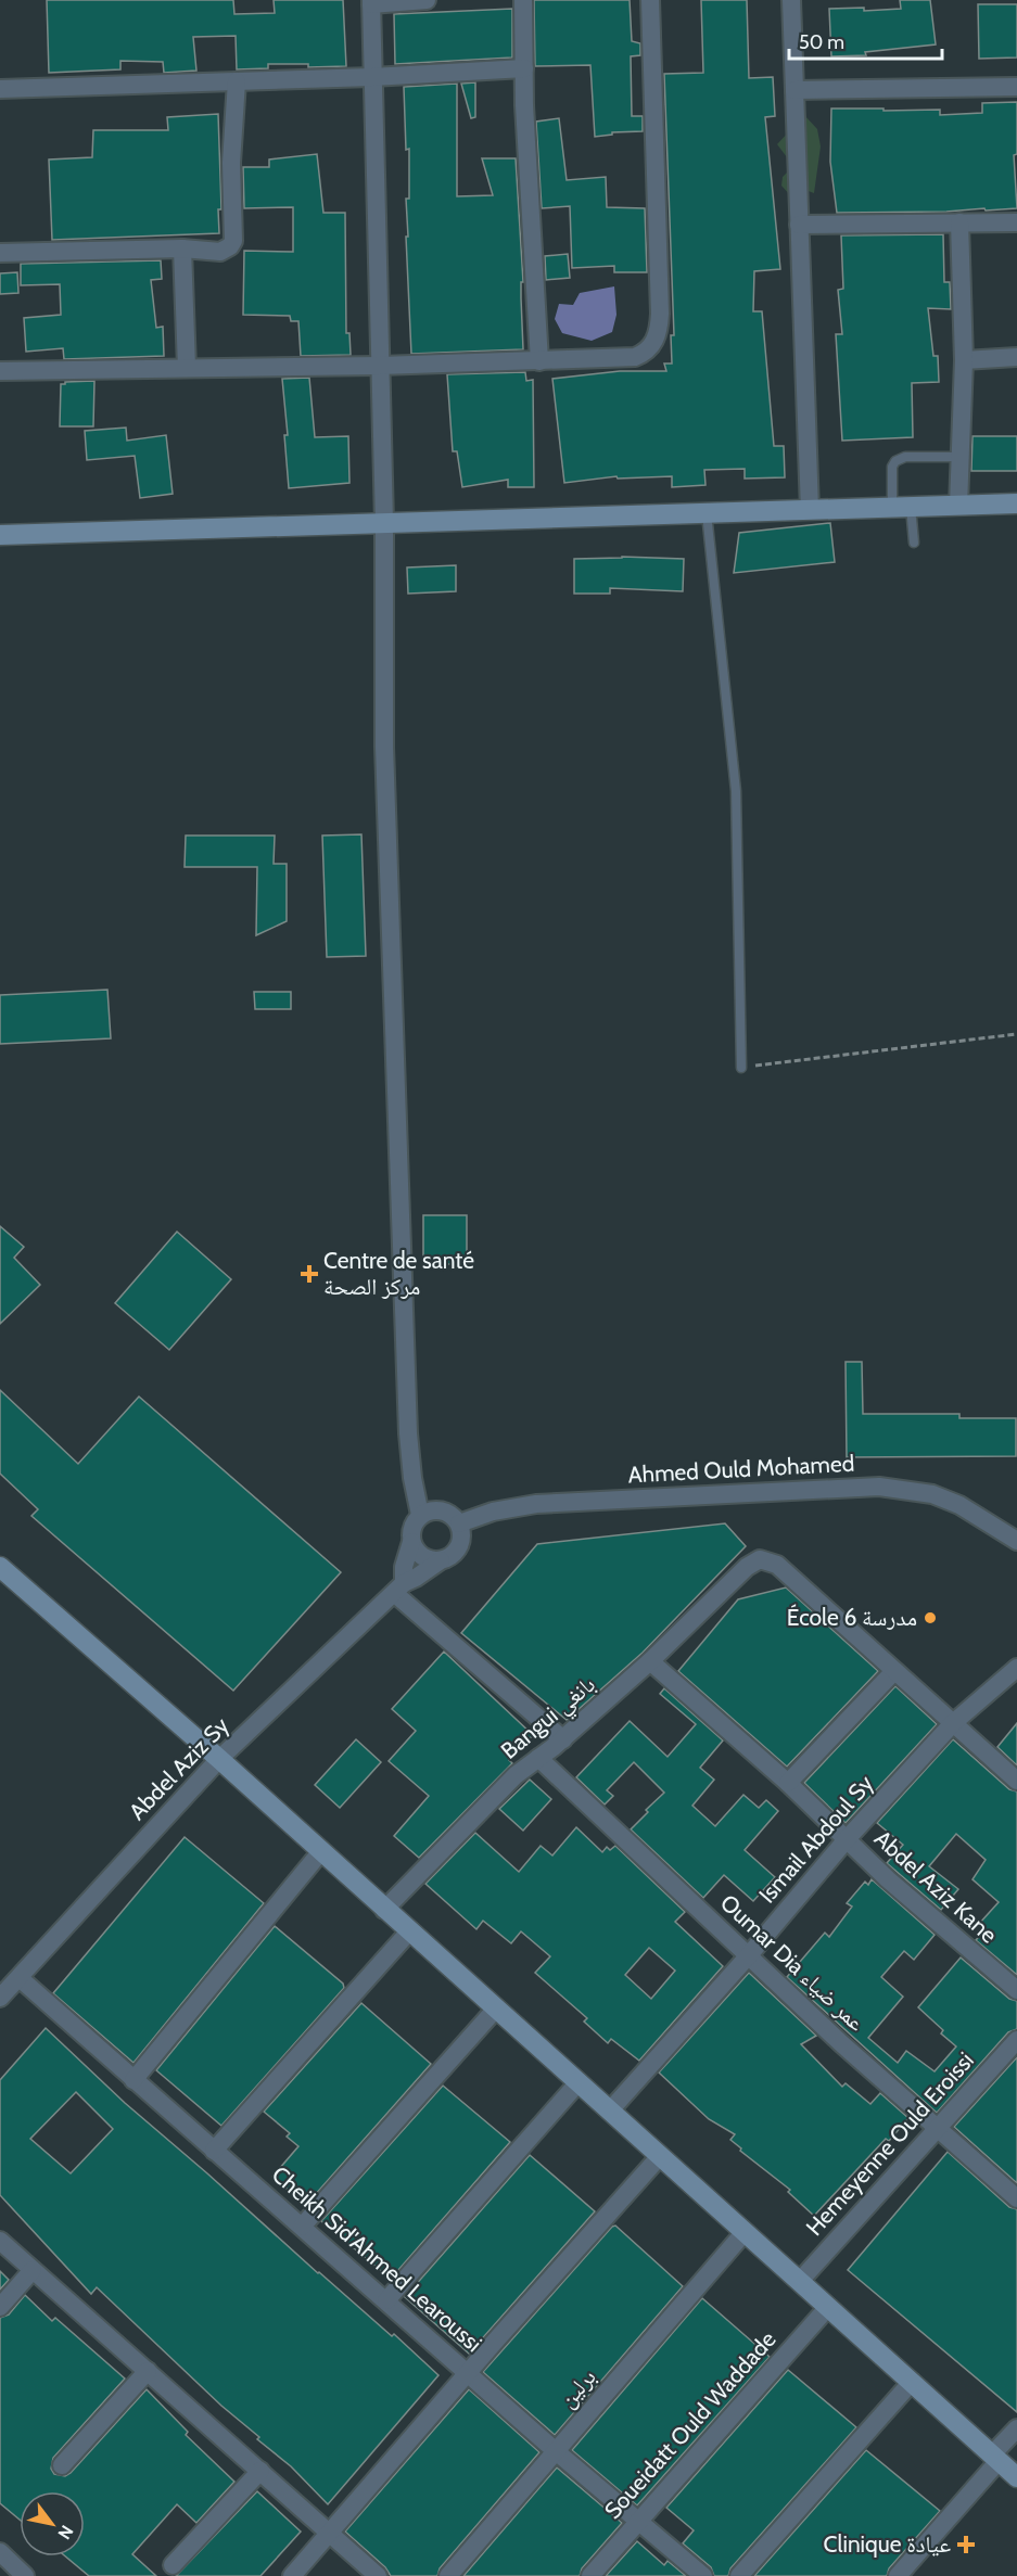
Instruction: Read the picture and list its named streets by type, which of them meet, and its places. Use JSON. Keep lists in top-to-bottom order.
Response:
{
  "streets": {
    "street": [
      "Ahmed Ould Mohamed",
      "Bangui بانغي",
      "Abdel Aziz Sy",
      "Ismail Abdoul Sy",
      "Abdel Aziz Kane",
      "Oumar Dia عمر ضياء",
      "Hemeyenne Ould Eroissi",
      "Cheikh Sid'Ahmed Learoussi",
      "برلين",
      "Soueidatt Ould Waddade"
    ]
  },
  "crossings": [
    ["Ahmed Ould Mohamed", "Abdel Aziz Sy"],
    ["Bangui بانغي", "Abdel Aziz Kane"],
    ["Bangui بانغي", "Oumar Dia عمر ضياء"],
    ["Abdel Aziz Sy", "Cheikh Sid'Ahmed Learoussi"],
    ["Ismail Abdoul Sy", "Abdel Aziz Kane"],
    ["Ismail Abdoul Sy", "Oumar Dia عمر ضياء"],
    ["Oumar Dia عمر ضياء", "Hemeyenne Ould Eroissi"],
    ["Cheikh Sid'Ahmed Learoussi", "برلين"],
    ["Cheikh Sid'Ahmed Learoussi", "Soueidatt Ould Waddade"]
  ],
  "places": {
    "health": ["Centre de santé مركز الصحة", "Clinique عيادة"],
    "other": ["École 6 مدرسة"]
  },
  "scale_bar": "50 m",
  "north": "bottom right"
}
